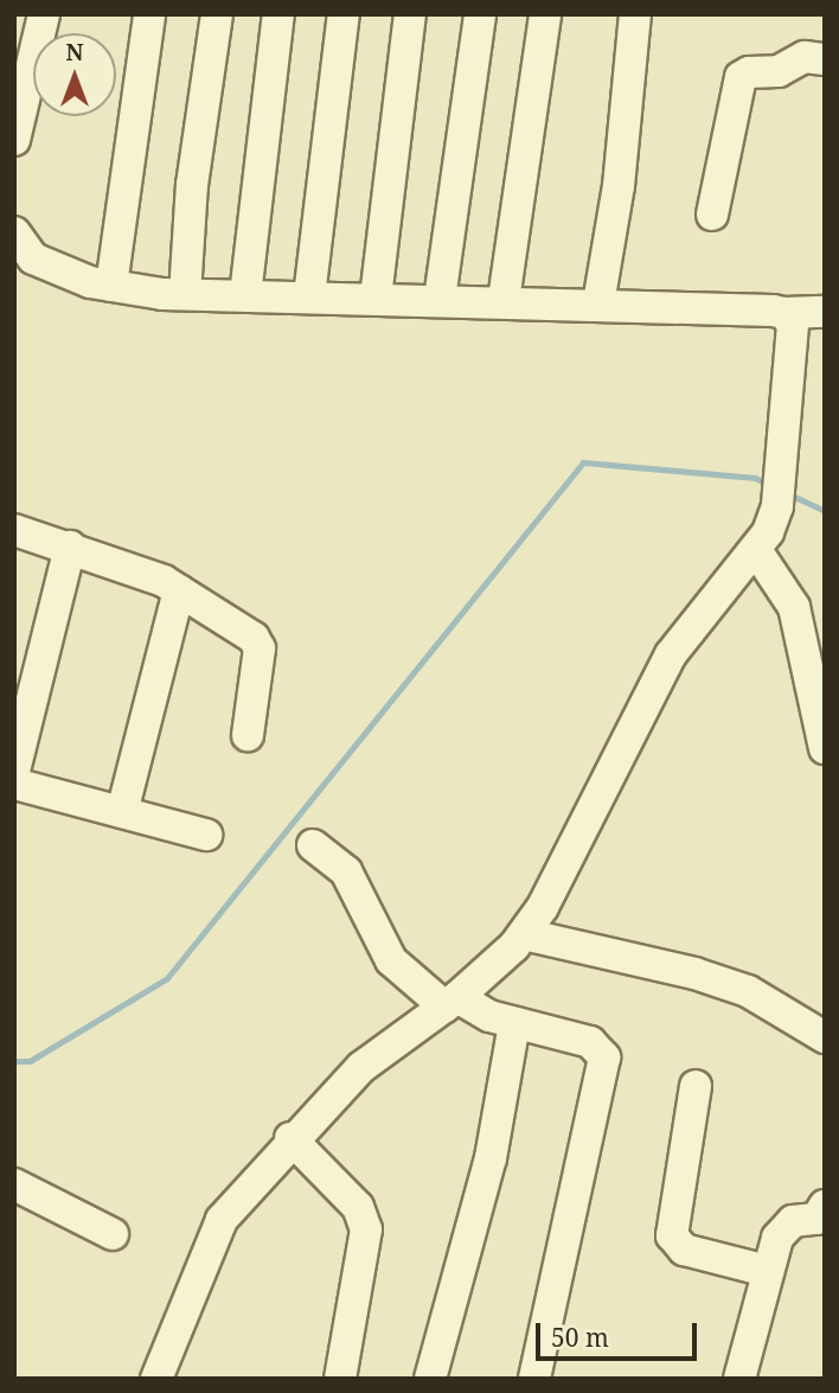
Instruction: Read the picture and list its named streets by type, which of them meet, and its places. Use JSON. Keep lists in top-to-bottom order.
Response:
{
  "scale_bar": "50 m",
  "north": "top"
}
